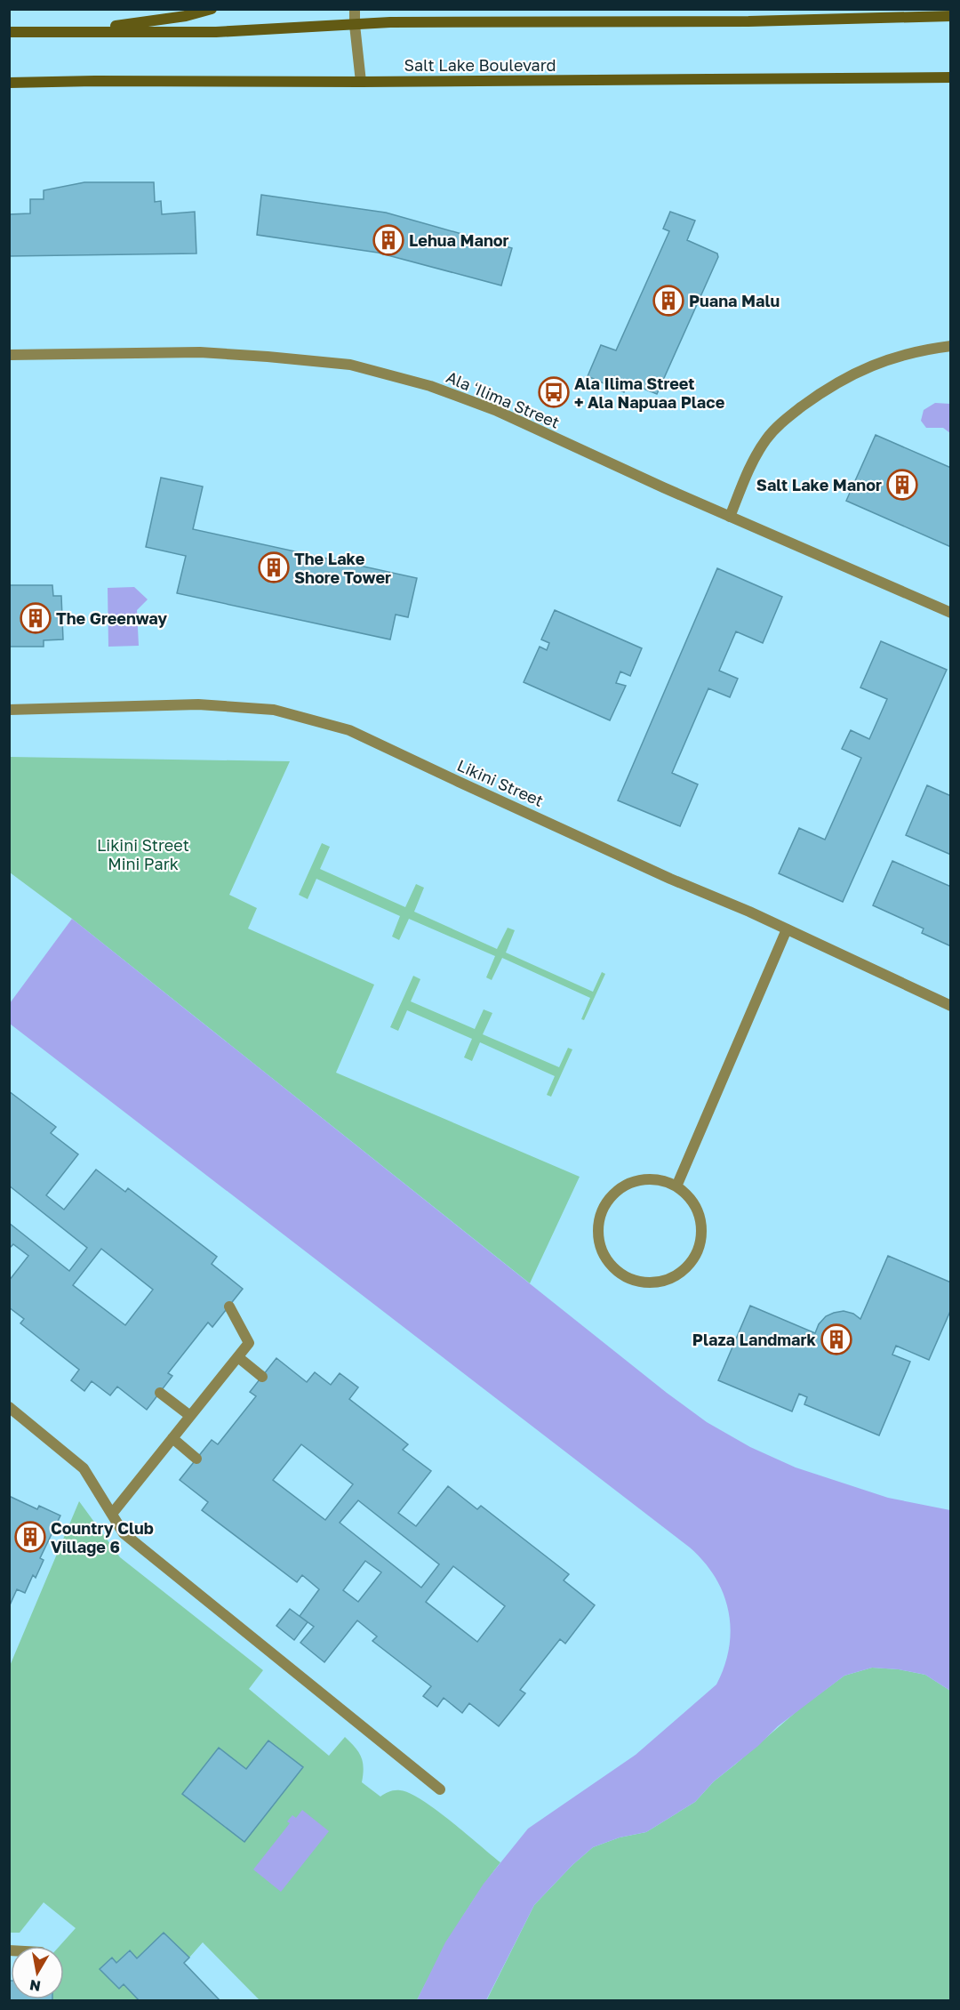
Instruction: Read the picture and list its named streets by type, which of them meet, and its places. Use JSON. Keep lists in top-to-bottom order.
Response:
{
  "streets": {
    "main road": ["Salt Lake Boulevard"],
    "street": ["Ala ʻIlima Street", "Likini Street"]
  },
  "parks": ["Likini Street Mini Park"],
  "places": {
    "building": [
      "Lehua Manor",
      "Puana Malu",
      "Salt Lake Manor",
      "The Lake Shore Tower",
      "The Greenway",
      "Plaza Landmark",
      "Country Club Village 6"
    ],
    "bus stop": ["Ala Ilima Street + Ala Napuaa Place"]
  },
  "north": "bottom"
}
